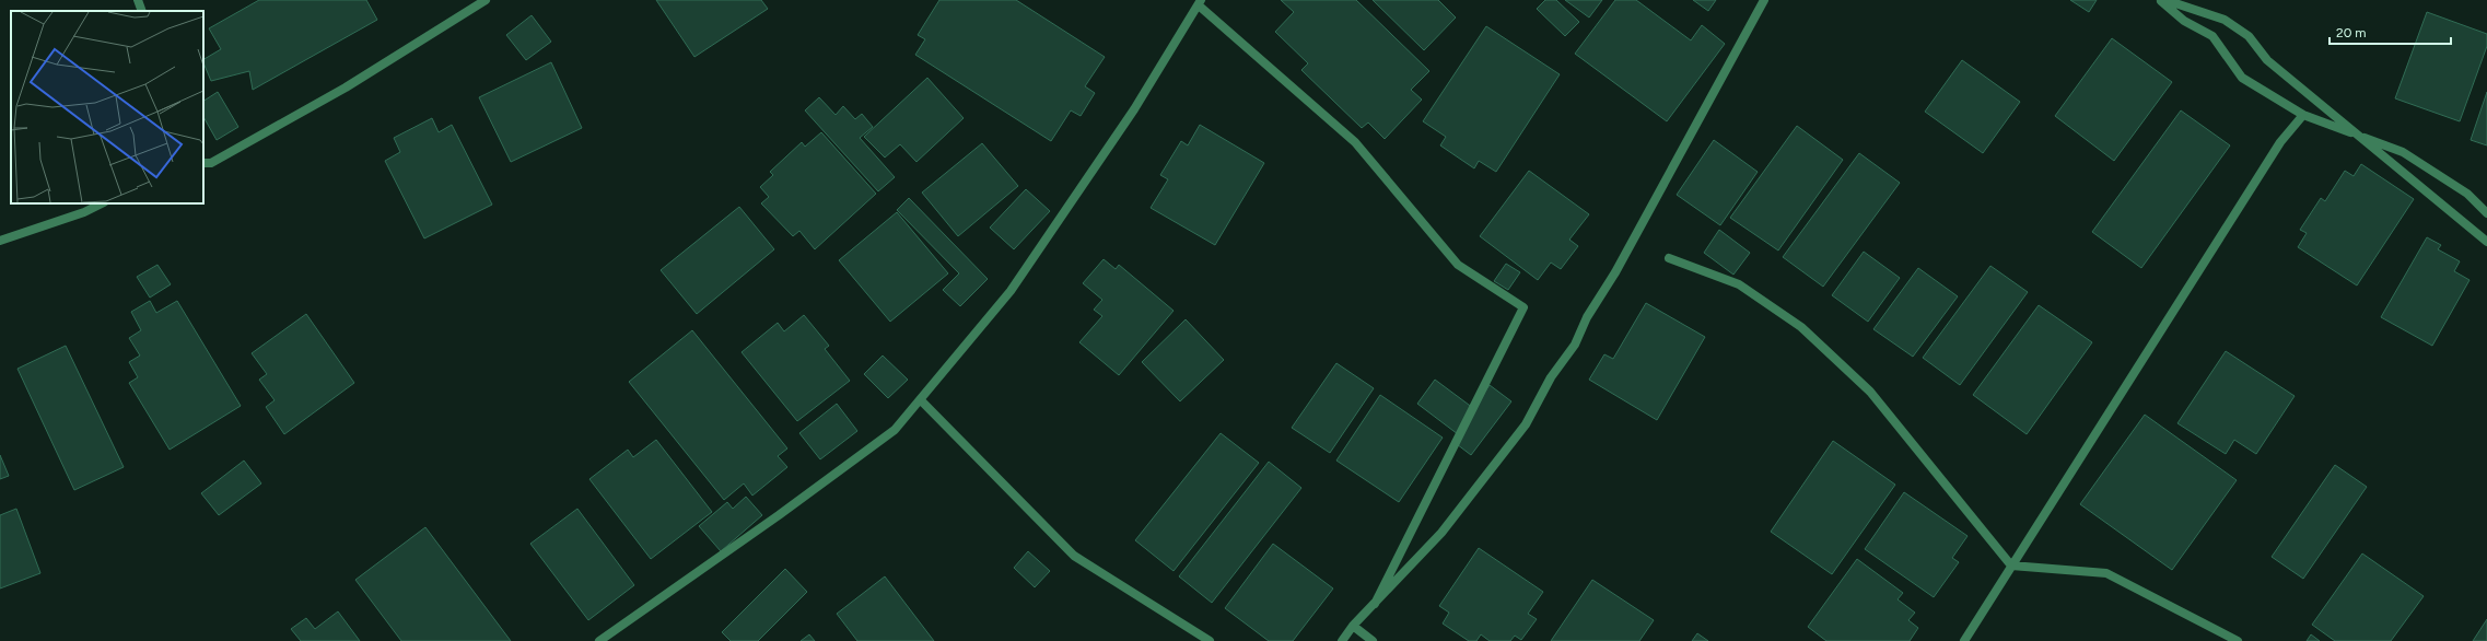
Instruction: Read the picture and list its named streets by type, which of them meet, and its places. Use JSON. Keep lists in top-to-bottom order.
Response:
{
  "scale_bar": "20 m"
}
